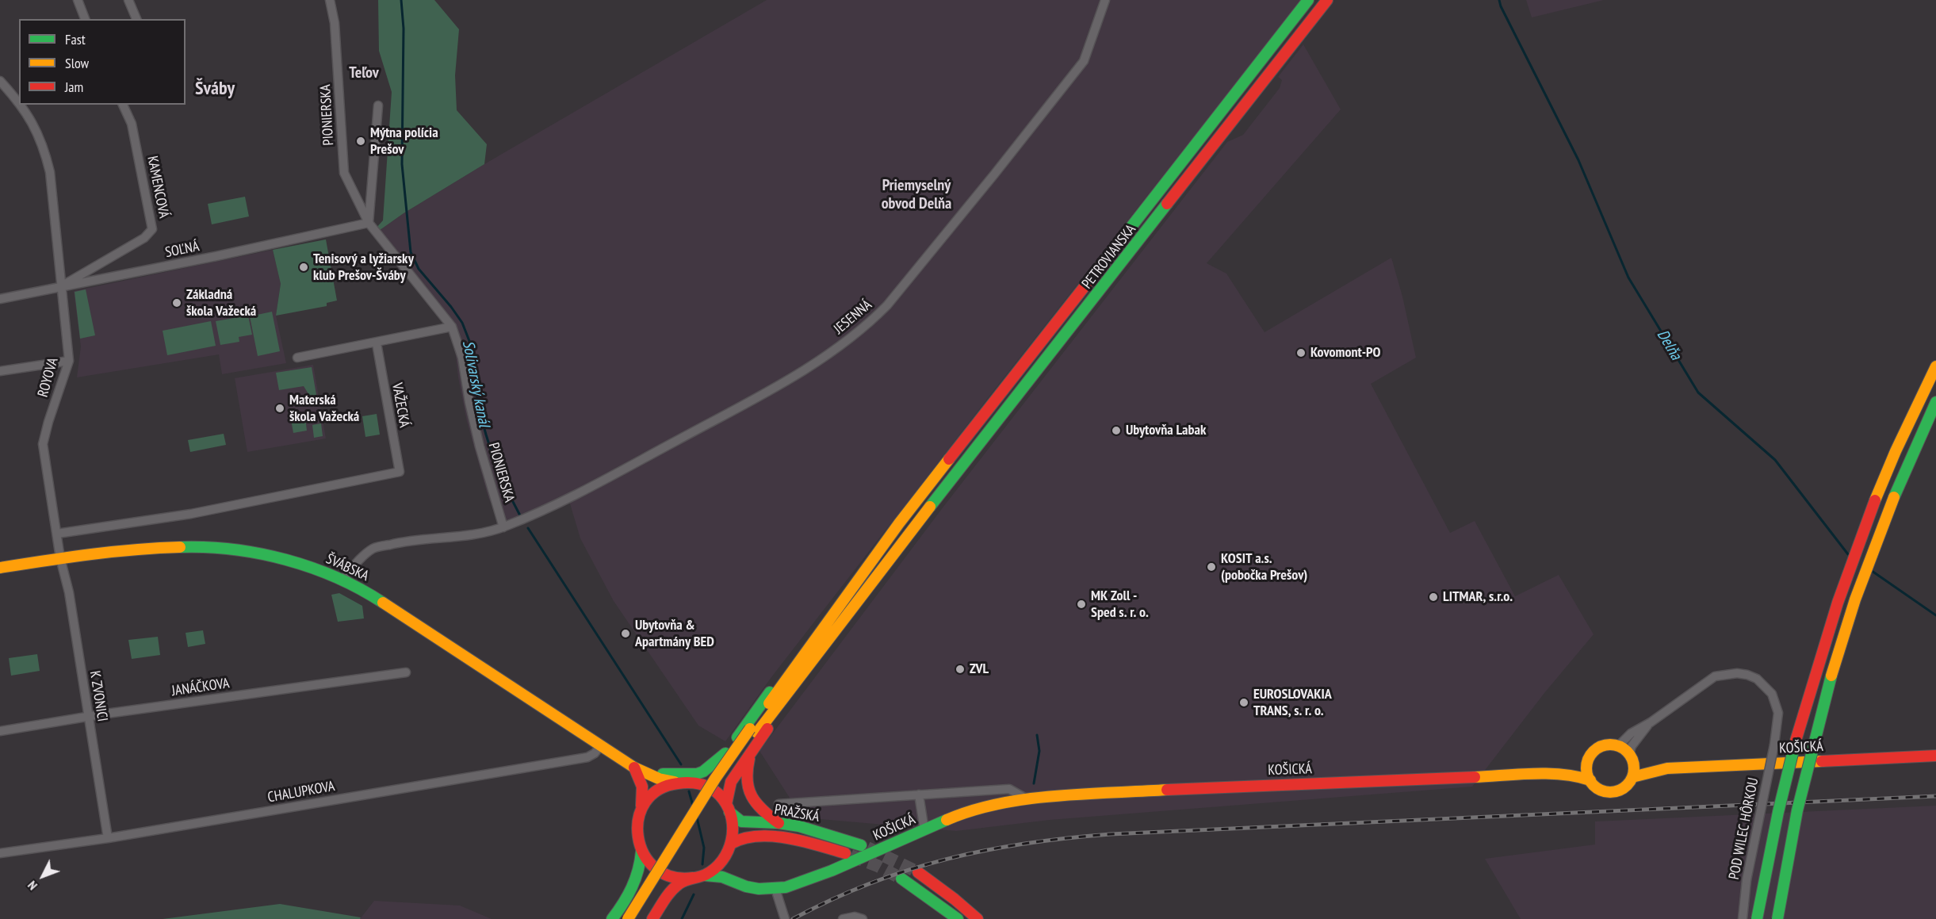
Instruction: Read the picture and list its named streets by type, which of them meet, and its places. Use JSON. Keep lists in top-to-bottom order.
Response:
{
  "streets": {
    "main road": [
      "PETROVIANSKA",
      "ŠVÁBSKA",
      "KOŠICKÁ",
      "PRAŽSKÁ"
    ],
    "street": [
      "PIONIERSKA",
      "KAMENCOVÁ",
      "SOĽNÁ",
      "JESENNÁ",
      "ROYOVA",
      "VAŽECKÁ",
      "JANÁČKOVA",
      "K ZVONICI",
      "CHALUPKOVA",
      "POD WILEC HÔRKOU"
    ]
  },
  "crossings": [
    ["PIONIERSKA", "SOĽNÁ"],
    ["PIONIERSKA", "JESENNÁ"],
    ["KAMENCOVÁ", "SOĽNÁ"],
    ["KAMENCOVÁ", "ROYOVA"],
    ["SOĽNÁ", "ROYOVA"],
    ["ROYOVA", "VAŽECKÁ"],
    ["ROYOVA", "ŠVÁBSKA"],
    ["ROYOVA", "K ZVONICI"],
    ["ŠVÁBSKA", "K ZVONICI"],
    ["ŠVÁBSKA", "KOŠICKÁ"],
    ["ŠVÁBSKA", "CHALUPKOVA"],
    ["ŠVÁBSKA", "PRAŽSKÁ"],
    ["JANÁČKOVA", "K ZVONICI"],
    ["K ZVONICI", "CHALUPKOVA"],
    ["KOŠICKÁ", "PRAŽSKÁ"]
  ],
  "districts": ["Teľov", "Šváby", "Priemyselný obvod Delňa"],
  "water": ["Delňa", "Solivarský kanál"],
  "places": [
    "Mýtna polícia Prešov",
    "Tenisový a lyžiarsky klub Prešov-Šváby",
    "Základná škola Važecká",
    "Kovomont-PO",
    "Materská škola Važecká",
    "Ubytovňa Labak",
    "KOSIT a.s. (pobočka Prešov)",
    "LITMAR, s.r.o.",
    "MK Zoll - Sped s. r. o.",
    "Ubytovňa & Apartmány BED",
    "ZVL",
    "EUROSLOVAKIA TRANS, s. r. o."
  ],
  "legend": ["Fast", "Slow", "Jam"],
  "north": "bottom left"
}
